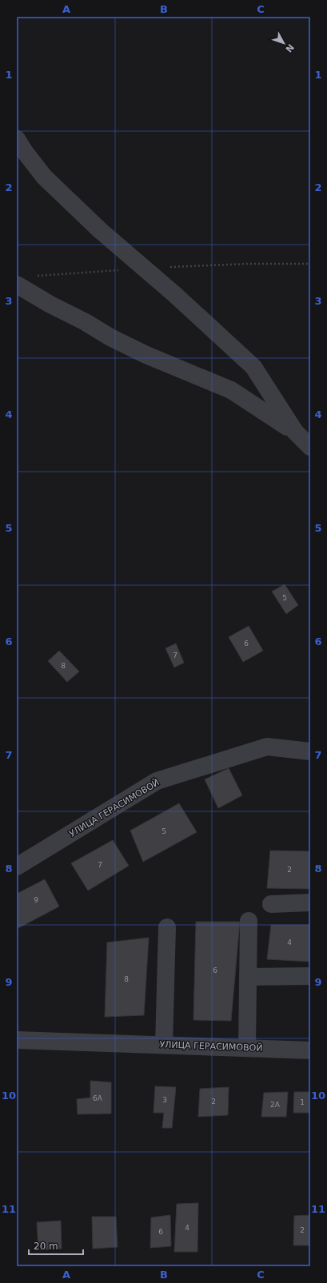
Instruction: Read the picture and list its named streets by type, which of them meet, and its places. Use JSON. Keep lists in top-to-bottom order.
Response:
{
  "streets": {
    "street": ["УЛИЦА ГЕРАСИМОВОЙ"]
  },
  "house_numbers": [
    "5",
    "6",
    "7",
    "8",
    "5",
    "7",
    "2",
    "9",
    "4",
    "6",
    "8",
    "6А",
    "3",
    "2",
    "1",
    "2А",
    "4",
    "2",
    "6"
  ],
  "scale_bar": "20 m",
  "north": "bottom right",
  "grid": {
    "columns": ["A", "B", "C"],
    "rows": [
      "1",
      "2",
      "3",
      "4",
      "5",
      "6",
      "7",
      "8",
      "9",
      "10",
      "11"
    ]
  }
}
